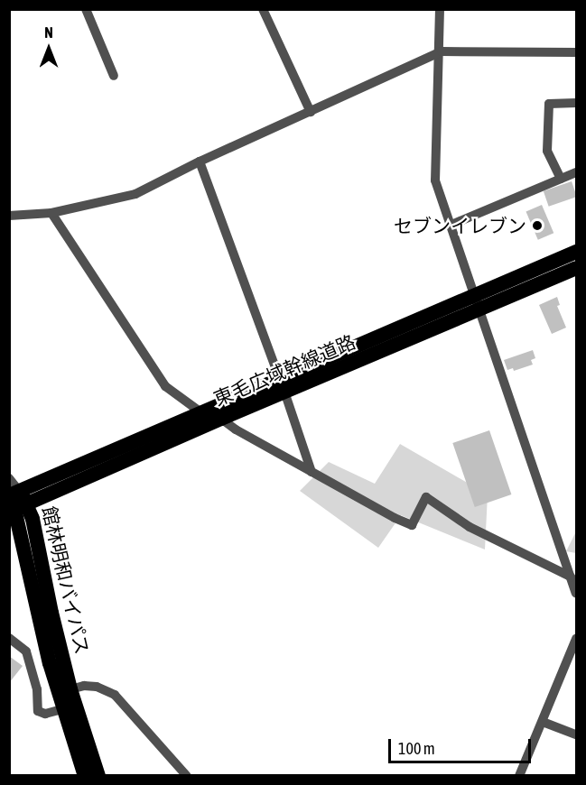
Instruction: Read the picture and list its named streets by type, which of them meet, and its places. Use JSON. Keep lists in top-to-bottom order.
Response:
{
  "streets": {
    "highway": ["東毛広域幹線道路", "館林明和バイパス"]
  },
  "crossings": [
    ["東毛広域幹線道路", "館林明和バイパス"]
  ],
  "places": ["セブンイレブン"],
  "scale_bar": "100 m",
  "north": "top"
}
